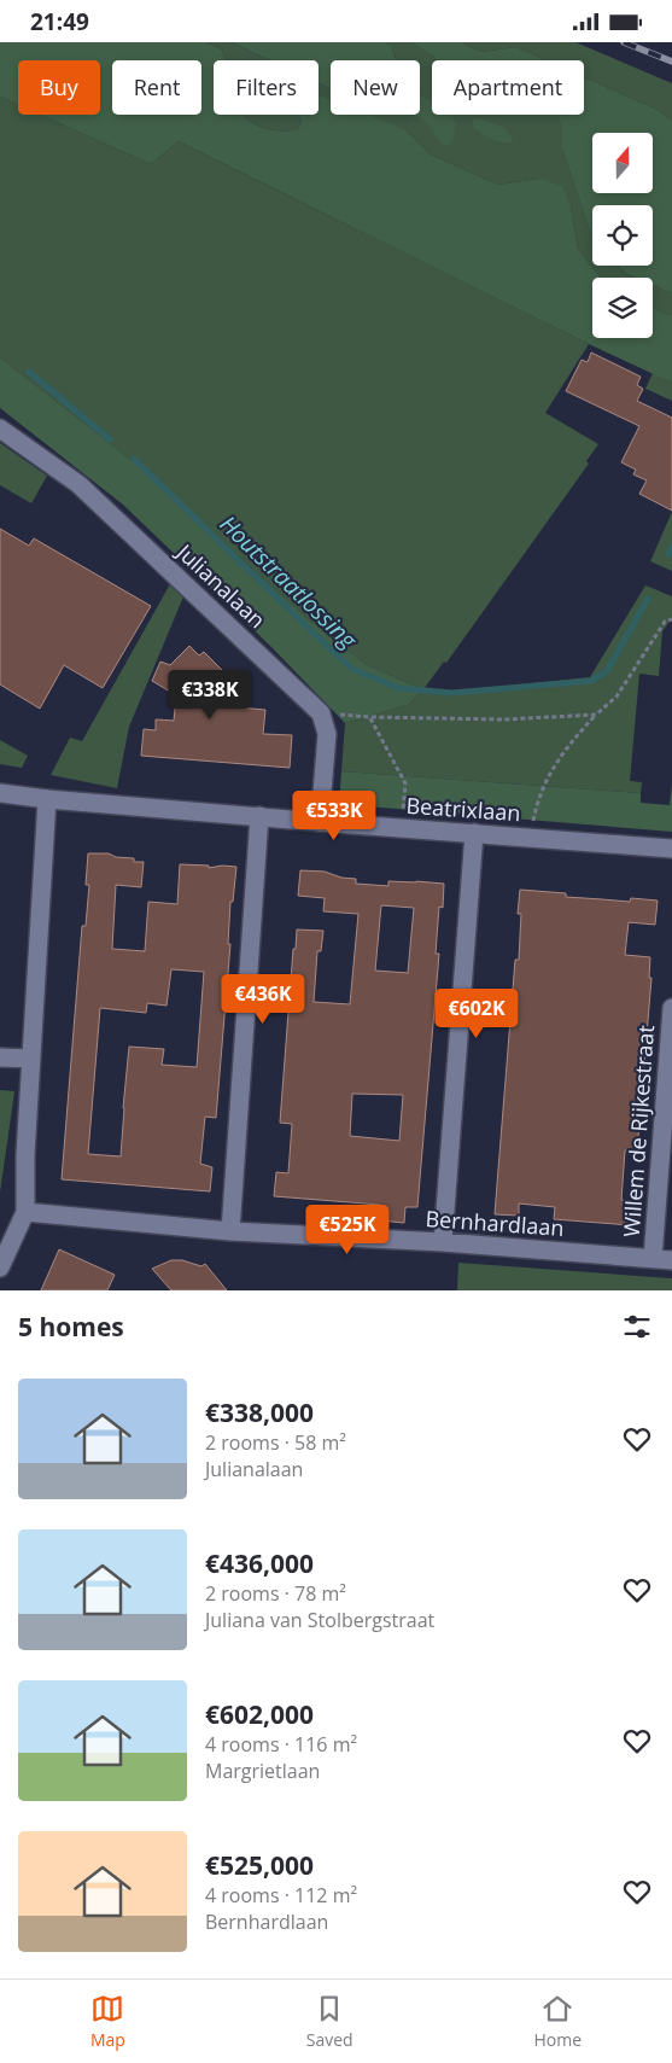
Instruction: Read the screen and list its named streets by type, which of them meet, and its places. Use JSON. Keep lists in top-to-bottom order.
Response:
{
  "streets": {
    "street": [
      "Julianalaan",
      "Beatrixlaan",
      "Willem de Rijkestraat",
      "Bernhardlaan"
    ]
  },
  "crossings": [
    ["Willem de Rijkestraat", "Bernhardlaan"]
  ],
  "water": ["Houtstraatlossing"],
  "north": "top",
  "page": {
    "status": "21:49",
    "chip": [
      "Buy",
      "Rent",
      "Filters",
      "New",
      "Apartment"
    ],
    "price": [
      "€338K",
      "€533K",
      "€436K",
      "€602K",
      "€525K"
    ],
    "heading": "5 homes",
    "list": [
      {
        "name": "€338,000",
        "note": "2 rooms · 58 m² · Julianalaan"
      },
      {
        "name": "€436,000",
        "note": "2 rooms · 78 m² · Juliana van Stolbergstraat"
      },
      {
        "name": "€602,000",
        "note": "4 rooms · 116 m² · Margrietlaan"
      },
      {
        "name": "€525,000",
        "note": "4 rooms · 112 m² · Bernhardlaan"
      }
    ],
    "tabs": ["Map", "Saved", "Home"]
  }
}
